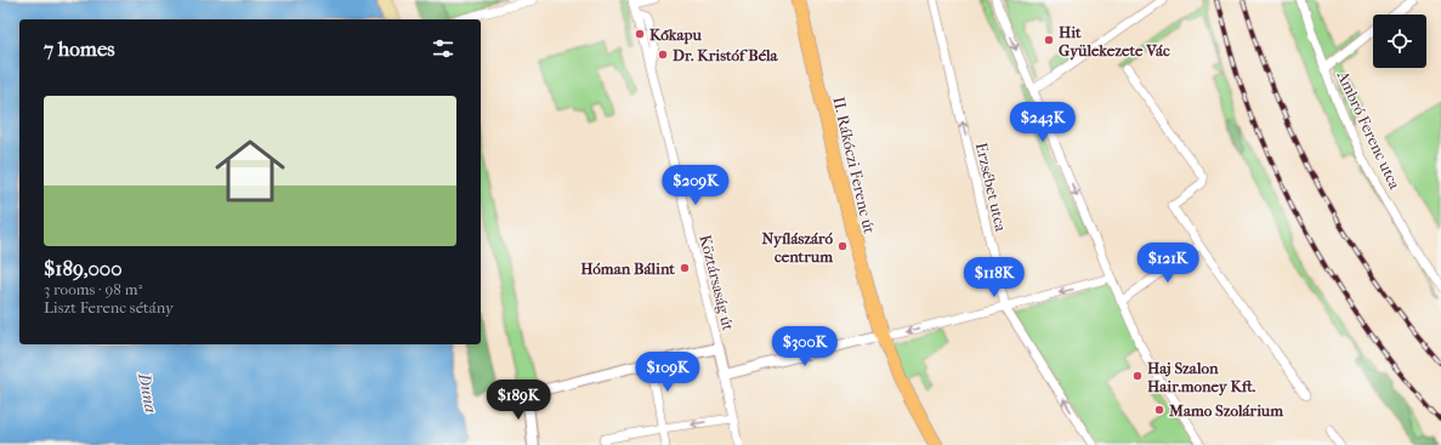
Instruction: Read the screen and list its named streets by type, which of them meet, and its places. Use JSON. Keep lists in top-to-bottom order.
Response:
{
  "streets": {
    "main road": ["II. Rákóczi Ferenc út"],
    "street": ["Ambró Ferenc utca", "Erzsébet utca", "Köztársaság út"]
  },
  "one_way": ["Erzsébet utca"],
  "water": ["Duna"],
  "places": [
    "Kőkapu",
    "Hit Gyülekezete Vác",
    "Dr. Kristóf Béla",
    "Nyílászáró centrum",
    "Hóman Bálint",
    "Haj Szalon Hair.money Kft.",
    "Mamo Szolárium"
  ],
  "page": {
    "heading": "7 homes",
    "list": [
      {
        "name": "$189,000",
        "note": "3 rooms · 98 m² · Liszt Ferenc sétány"
      }
    ],
    "price": [
      "$243K",
      "$209K",
      "$121K",
      "$118K",
      "$300K",
      "$109K",
      "$189K"
    ]
  }
}
